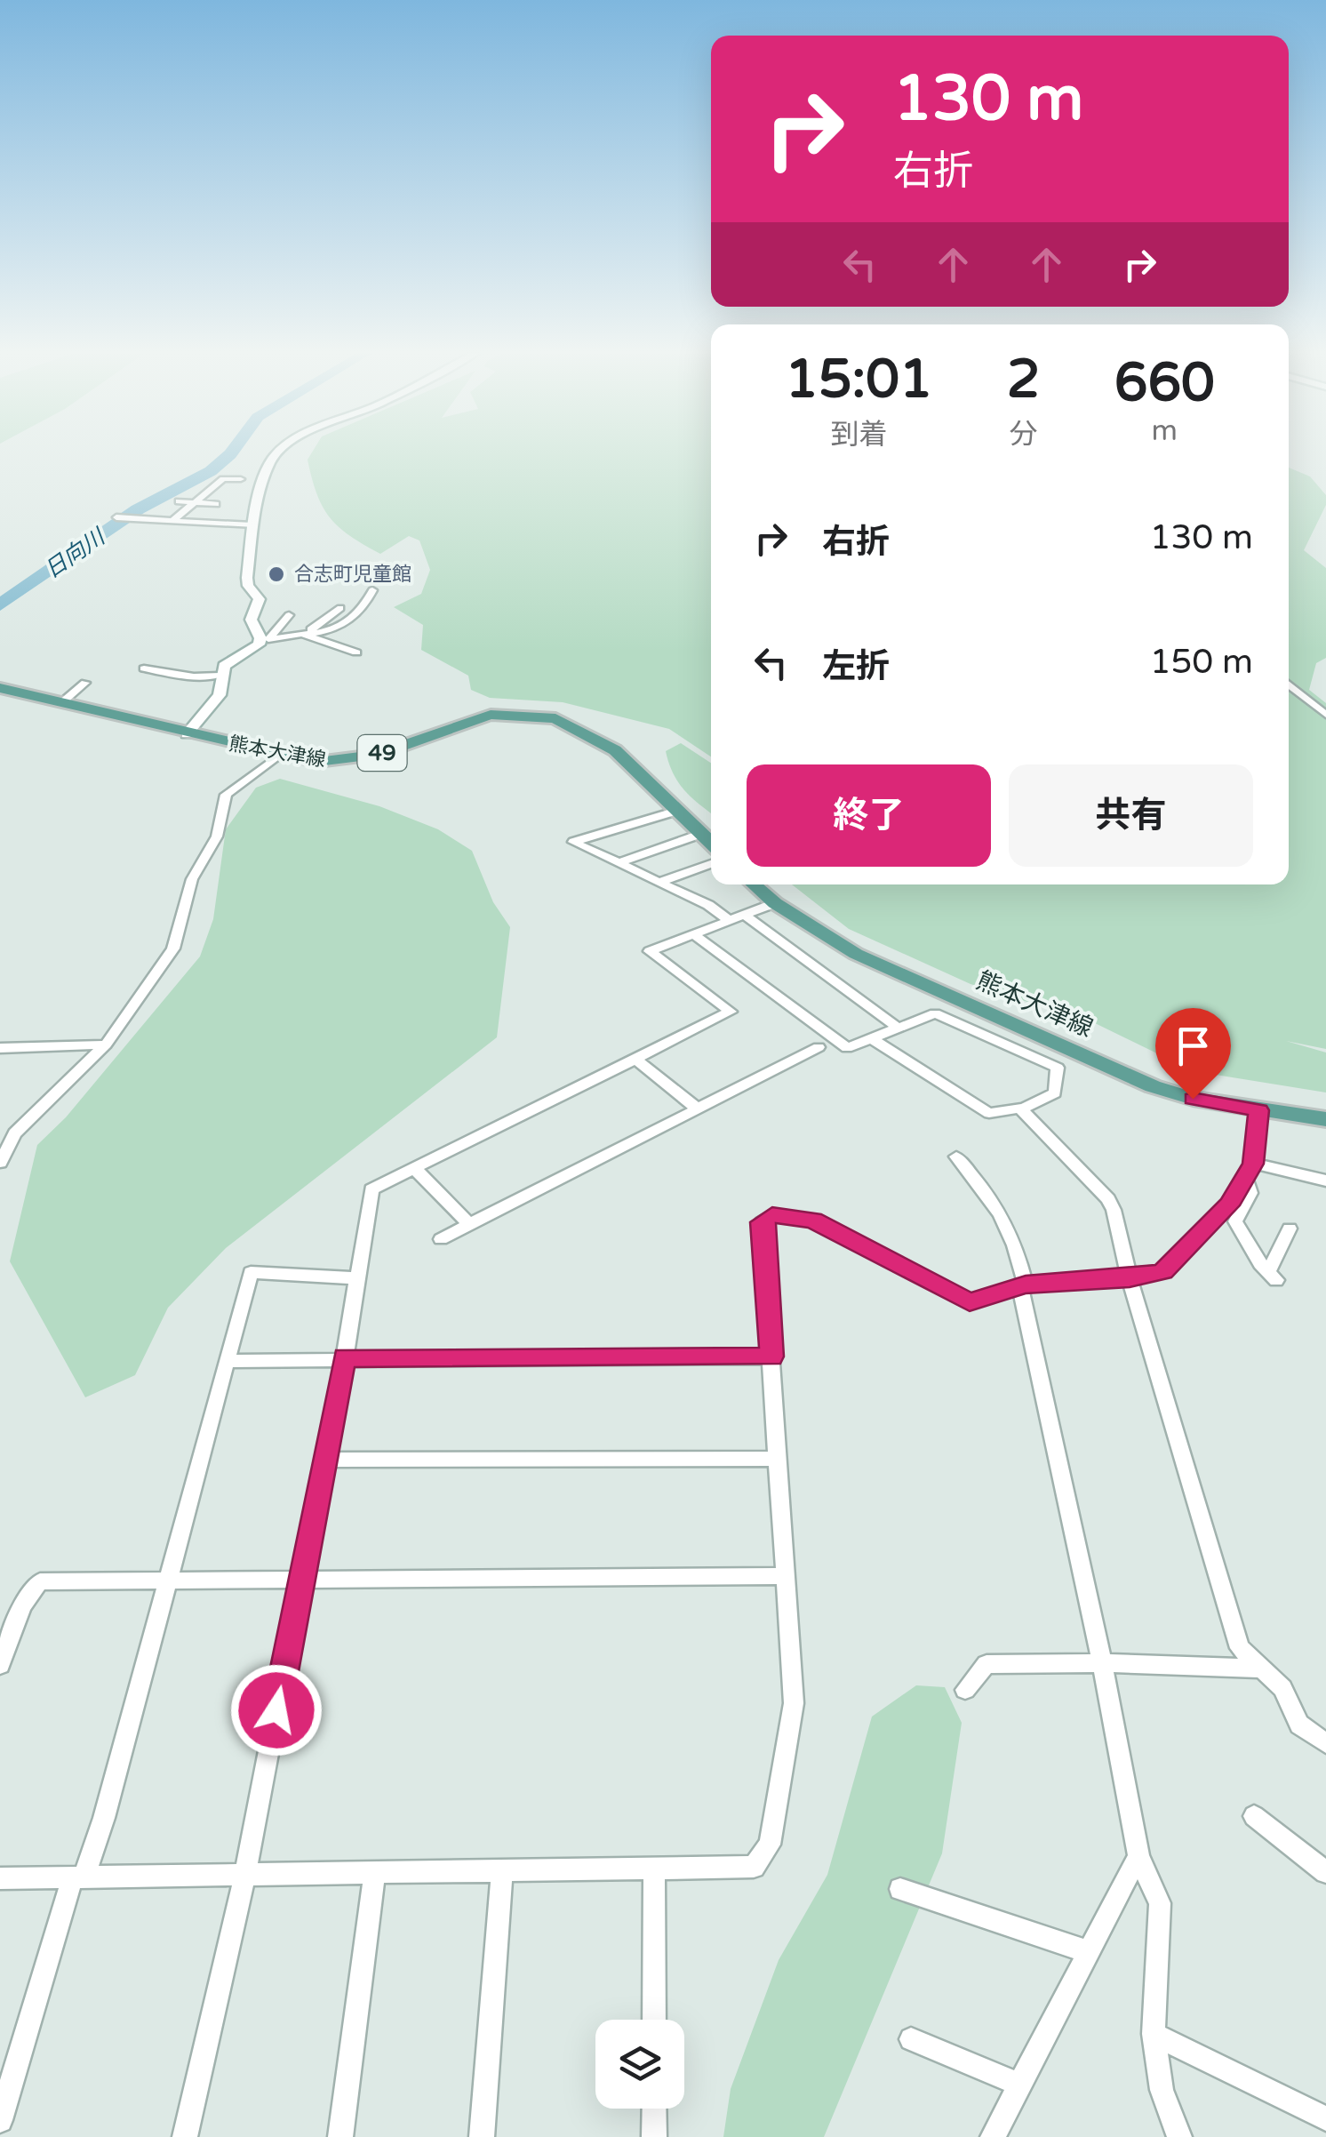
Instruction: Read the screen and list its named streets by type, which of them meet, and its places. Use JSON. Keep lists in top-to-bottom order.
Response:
{
  "streets": {
    "main road": ["熊本大津線", "49"]
  },
  "water": ["日向川"],
  "places": ["合志町児童館"],
  "page": {
    "turn": ["130 m", "右折"],
    "eta": [
      "15:01",
      "到着",
      "2",
      "分",
      "660",
      "m"
    ],
    "list": [
      {
        "name": "右折",
        "value": "130 m"
      },
      {
        "name": "左折",
        "value": "150 m"
      }
    ],
    "buttons": ["終了", "共有"]
  }
}
